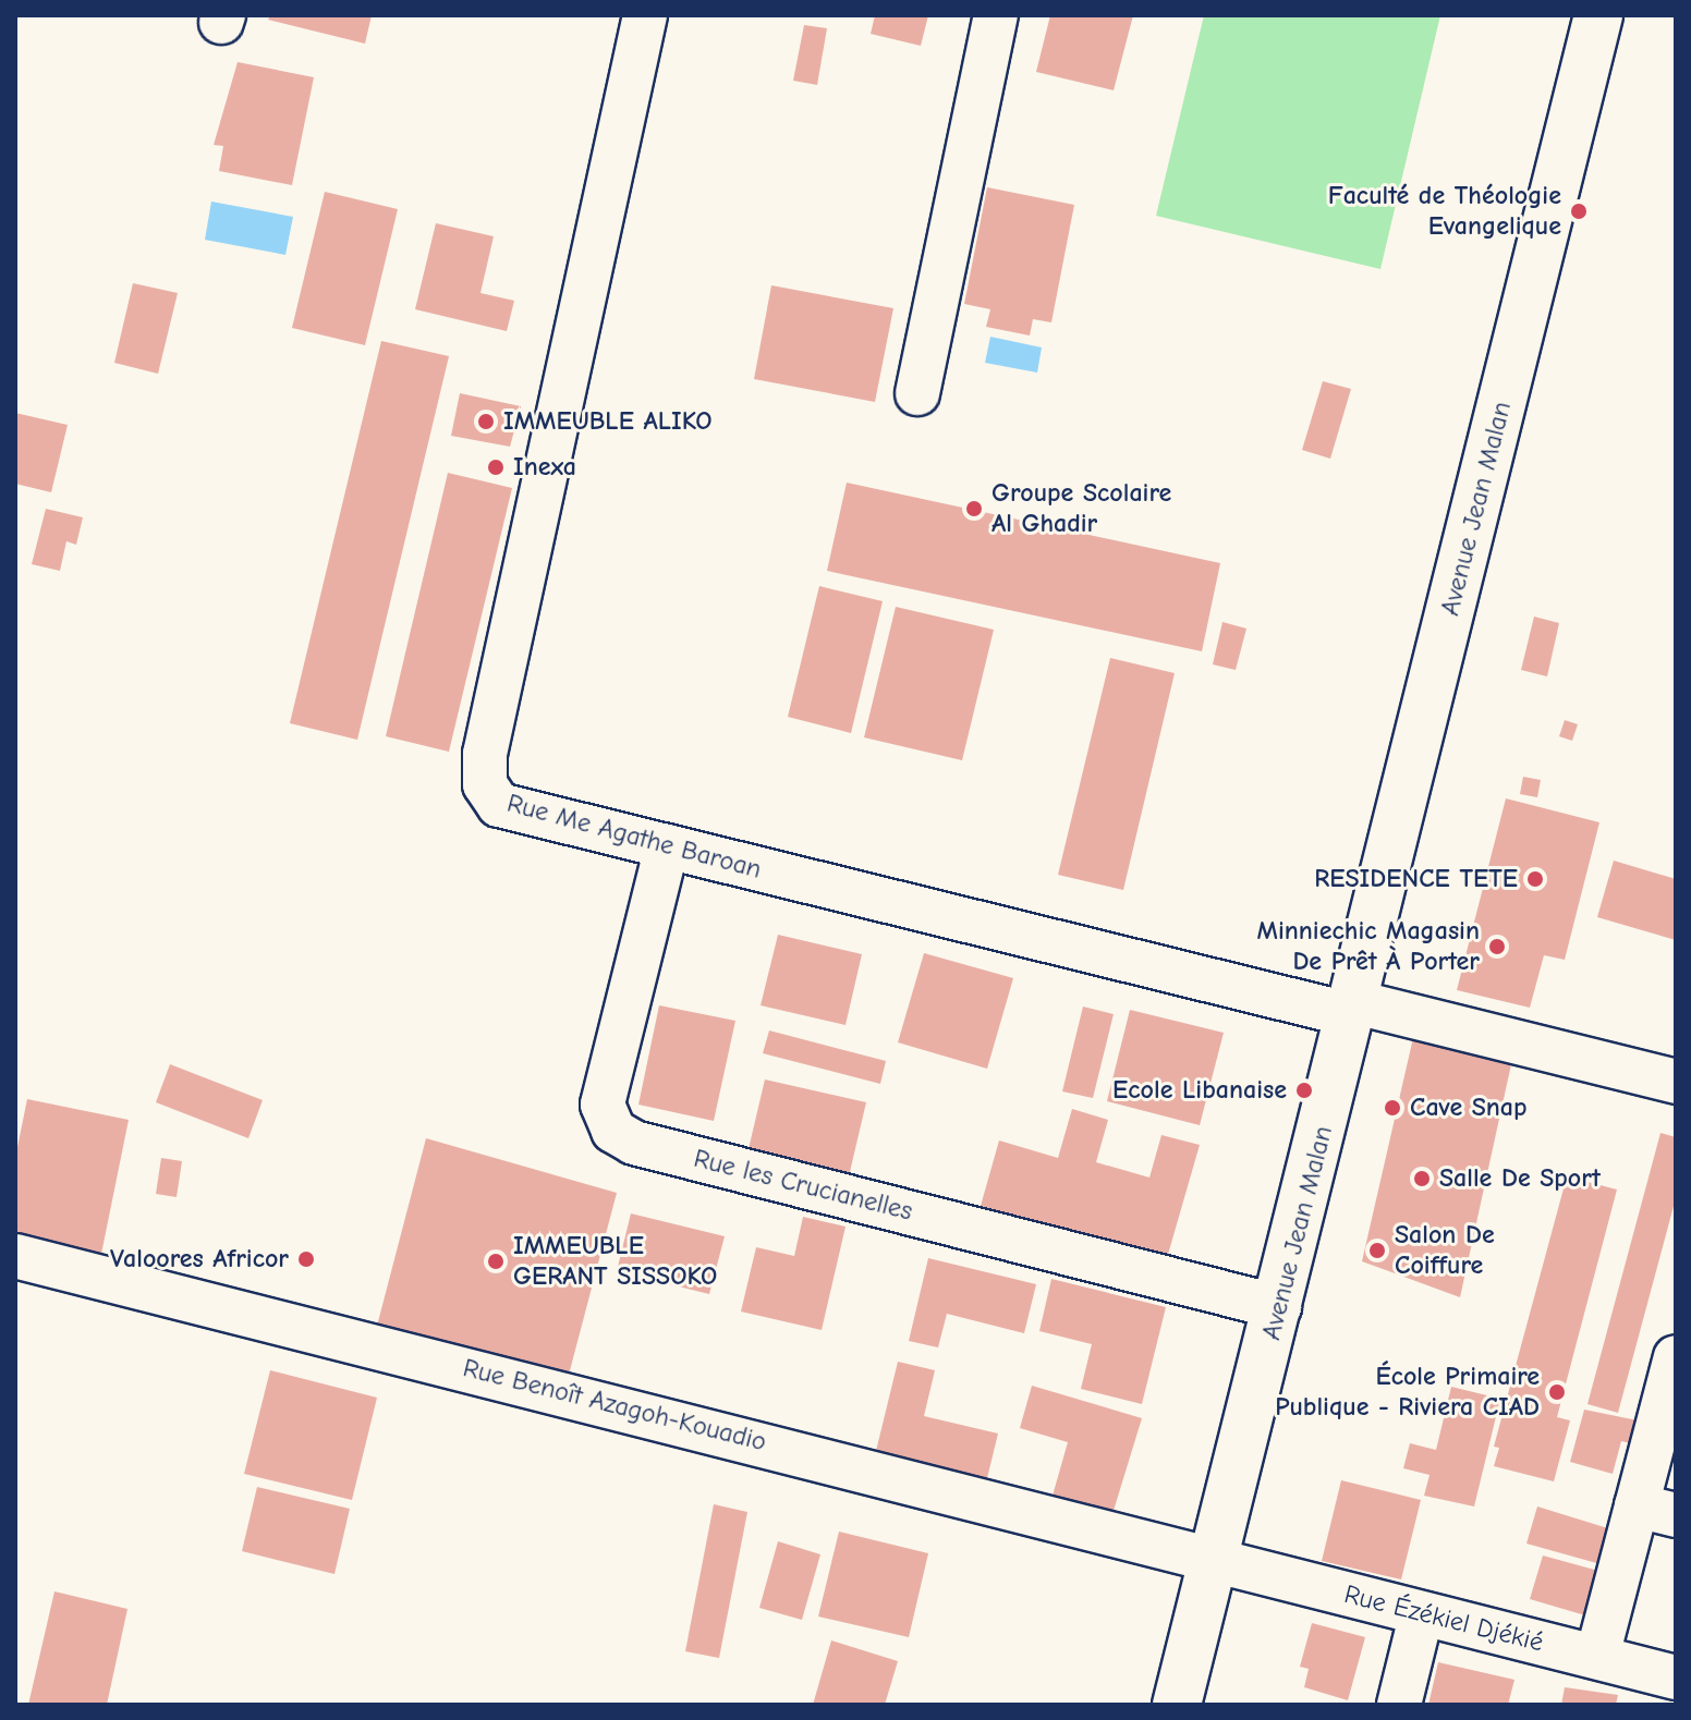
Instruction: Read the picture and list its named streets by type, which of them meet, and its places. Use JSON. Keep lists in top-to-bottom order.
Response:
{
  "streets": {
    "main road": ["Avenue Jean Malan"],
    "street": [
      "Rue Me Agathe Baroan",
      "Rue les Crucianelles",
      "Rue Benoît Azagoh-Kouadio",
      "Rue Ézékiel Djékié"
    ]
  },
  "crossings": [
    ["Avenue Jean Malan", "Rue Me Agathe Baroan"],
    ["Avenue Jean Malan", "Rue les Crucianelles"],
    ["Avenue Jean Malan", "Rue Benoît Azagoh-Kouadio"],
    ["Avenue Jean Malan", "Rue Ézékiel Djékié"],
    ["Rue Me Agathe Baroan", "Rue les Crucianelles"],
    ["Rue Benoît Azagoh-Kouadio", "Rue Ézékiel Djékié"]
  ],
  "places": [
    "Faculté de Théologie Evangelique",
    "IMMEUBLE ALIKO",
    "Inexa",
    "Groupe Scolaire Al Ghadir",
    "RESIDENCE TETE",
    "Minniechic Magasin De Prêt À Porter",
    "Ecole Libanaise",
    "Cave Snap",
    "Salle De Sport",
    "Salon De Coiffure",
    "Valoores Africor",
    "IMMEUBLE GERANT SISSOKO",
    "École Primaire Publique - Riviera CIAD"
  ]
}
